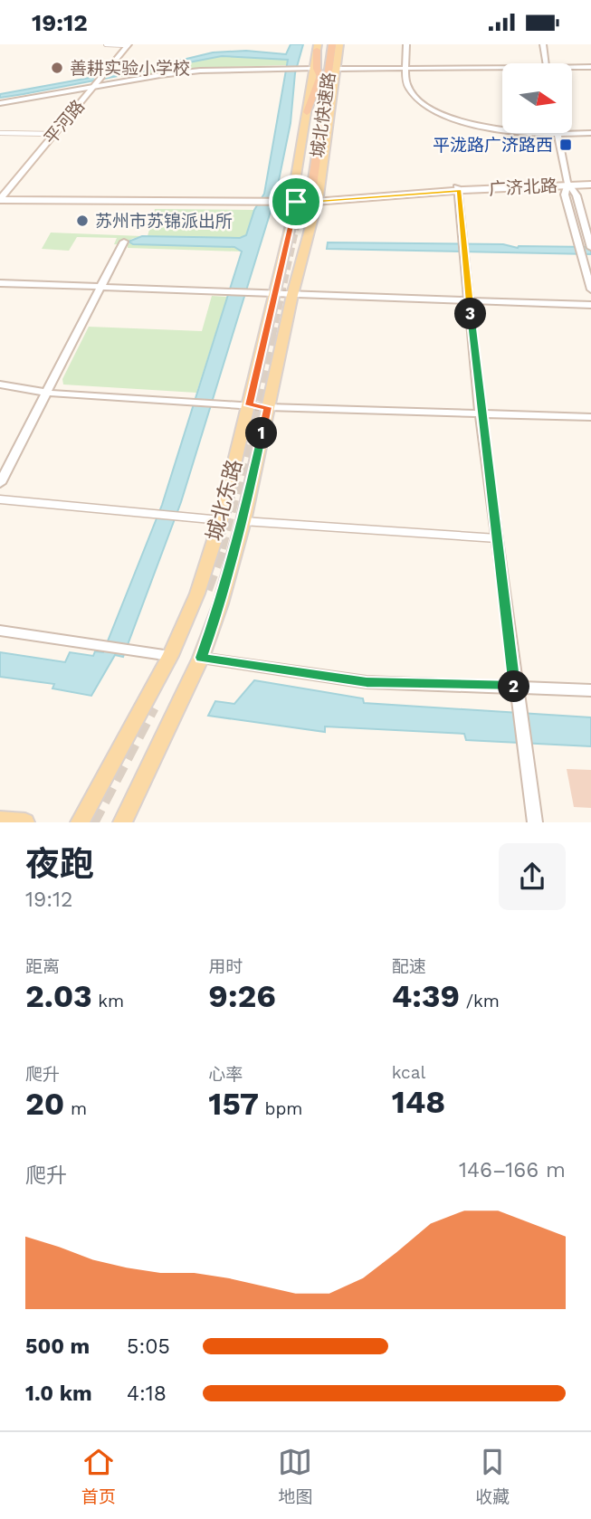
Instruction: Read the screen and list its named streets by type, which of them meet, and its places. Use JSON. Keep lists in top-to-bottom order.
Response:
{
  "streets": {
    "highway": ["城北快速路"],
    "main road": ["平河路", "广济北路", "城北东路"]
  },
  "crossings": [
    ["城北快速路", "城北东路"],
    ["平河路", "广济北路"],
    ["广济北路", "城北东路"]
  ],
  "places": {
    "other": ["善耕实验小学校", "苏州市苏锦派出所"],
    "transit": ["平泷路广济路西"]
  },
  "north": "right",
  "page": {
    "status": "19:12",
    "pins": ["3", "1", "2"],
    "heading": ["夜跑", "19:12"],
    "stats": [
      ["距离", "2.03 km"],
      ["用时", "9:26"],
      ["配速", "4:39 /km"],
      ["爬升", "20 m"],
      ["心率", "157 bpm"],
      ["kcal", "148"]
    ],
    "chart": ["爬升", "146–166 m"],
    "list": [
      {
        "name": "500 m",
        "note": "5:05"
      },
      {
        "name": "1.0 km",
        "note": "4:18"
      }
    ],
    "tabs": ["首页", "地图", "收藏"]
  }
}
